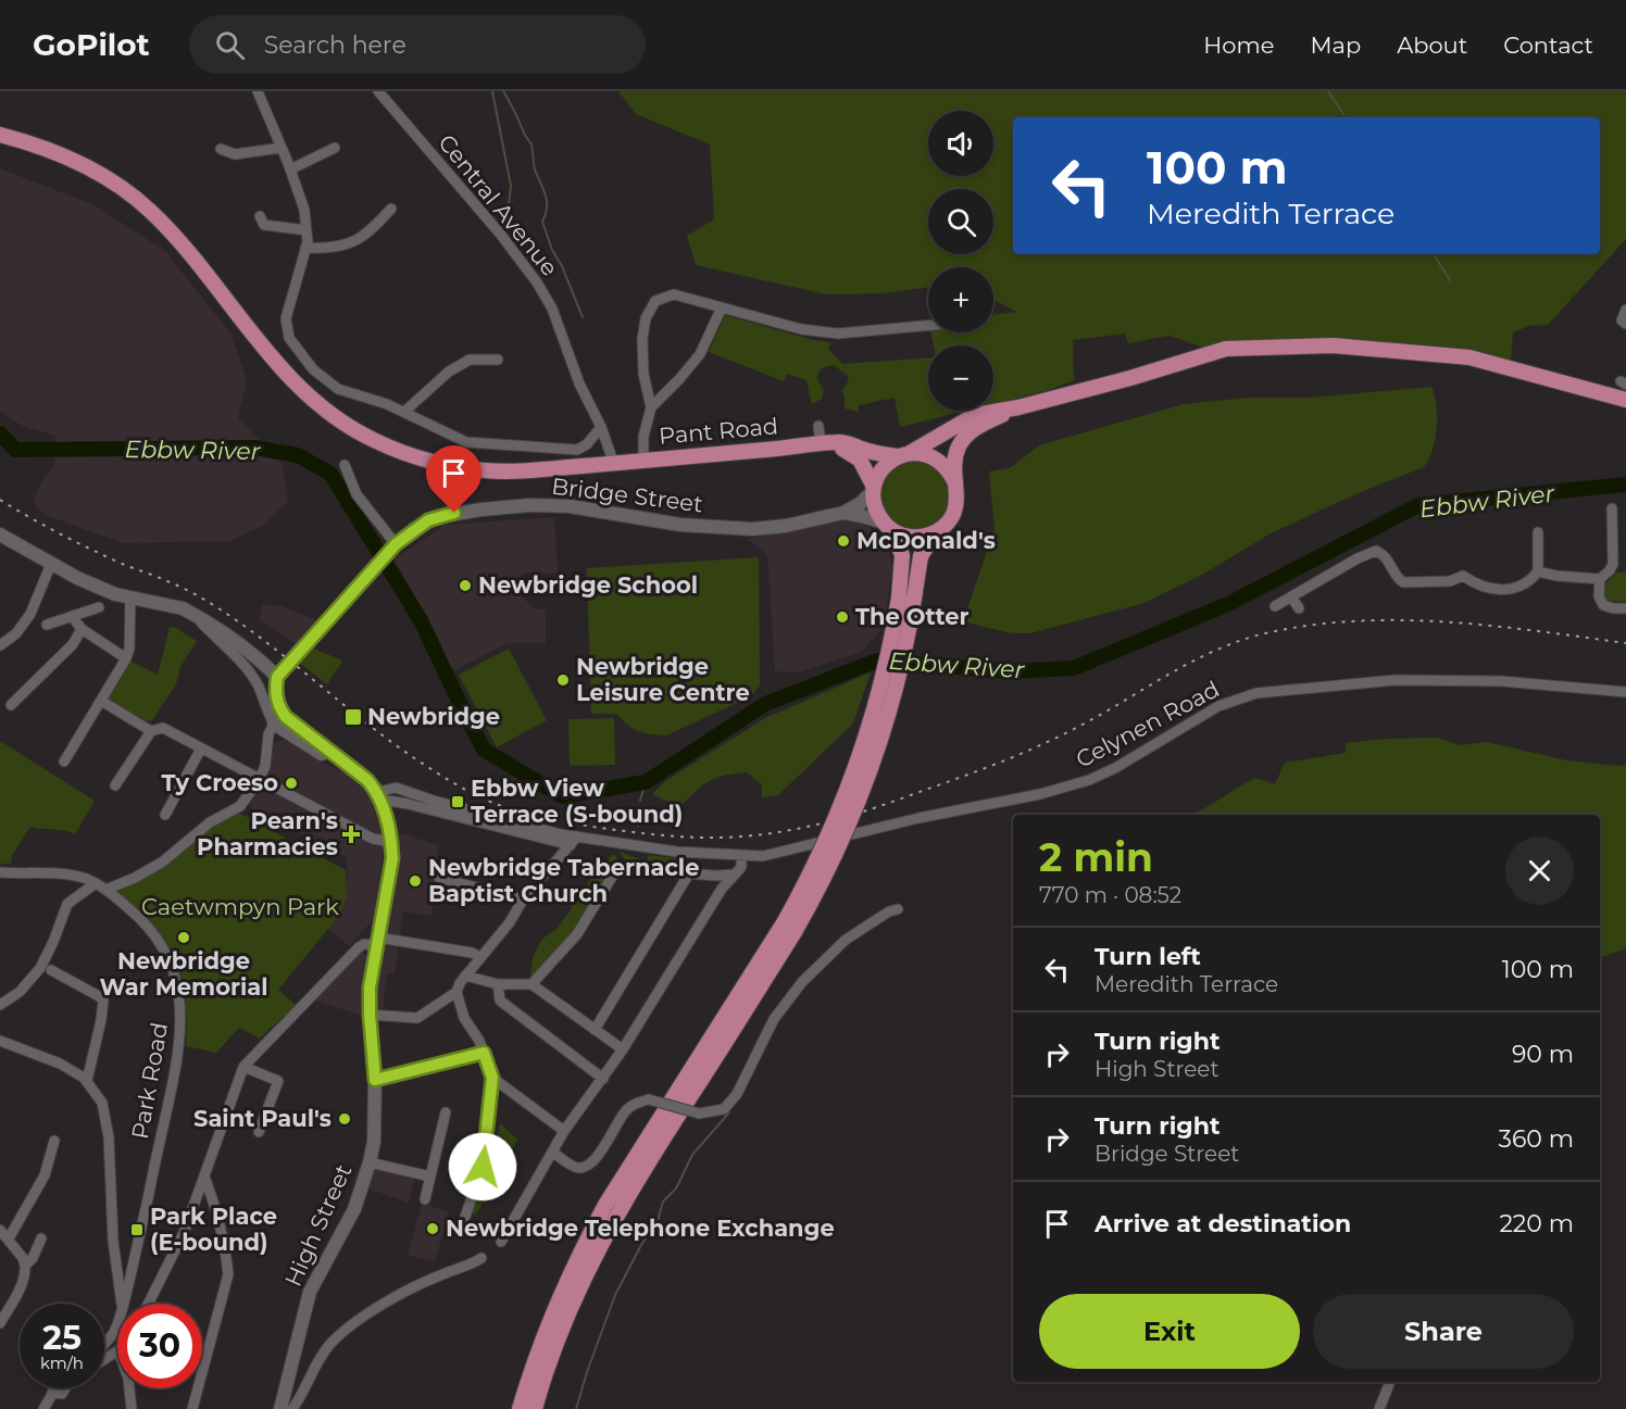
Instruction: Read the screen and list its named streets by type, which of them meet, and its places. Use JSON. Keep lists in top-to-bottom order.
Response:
{
  "streets": {
    "main road": ["Pant Road"],
    "street": [
      "Central Avenue",
      "Bridge Street",
      "Celynen Road",
      "Park Road",
      "High Street"
    ]
  },
  "crossings": [
    ["Central Avenue", "Pant Road"],
    ["Pant Road", "Bridge Street"],
    ["Celynen Road", "High Street"]
  ],
  "water": ["Ebbw River"],
  "parks": ["Caetwmpyn Park"],
  "places": {
    "other": [
      "McDonald's",
      "Newbridge School",
      "The Otter",
      "Newbridge Leisure Centre",
      "Ty Croeso",
      "Newbridge Tabernacle Baptist Church",
      "Newbridge War Memorial",
      "Saint Paul's",
      "Newbridge Telephone Exchange"
    ],
    "transit": ["Newbridge", "Ebbw View Terrace (S-bound)", "Park Place (E-bound)"],
    "health": ["Pearn's Pharmacies"]
  },
  "page": {
    "header": "GoPilot",
    "search": "Search here",
    "nav": [
      "Home",
      "Map",
      "About",
      "Contact"
    ],
    "map_buttons": ["+", "−"],
    "turn": ["100 m", "Meredith Terrace"],
    "heading": ["2 min", "770 m · 08:52"],
    "list": [
      {
        "name": "Turn left",
        "note": "Meredith Terrace",
        "value": "100 m"
      },
      {
        "name": "Turn right",
        "note": "High Street",
        "value": "90 m"
      },
      {
        "name": "Turn right",
        "note": "Bridge Street",
        "value": "360 m"
      },
      {
        "name": "Arrive at destination",
        "value": "220 m"
      }
    ],
    "buttons": ["Exit", "Share"],
    "speed": "25 km/h",
    "limit": "30"
  }
}
